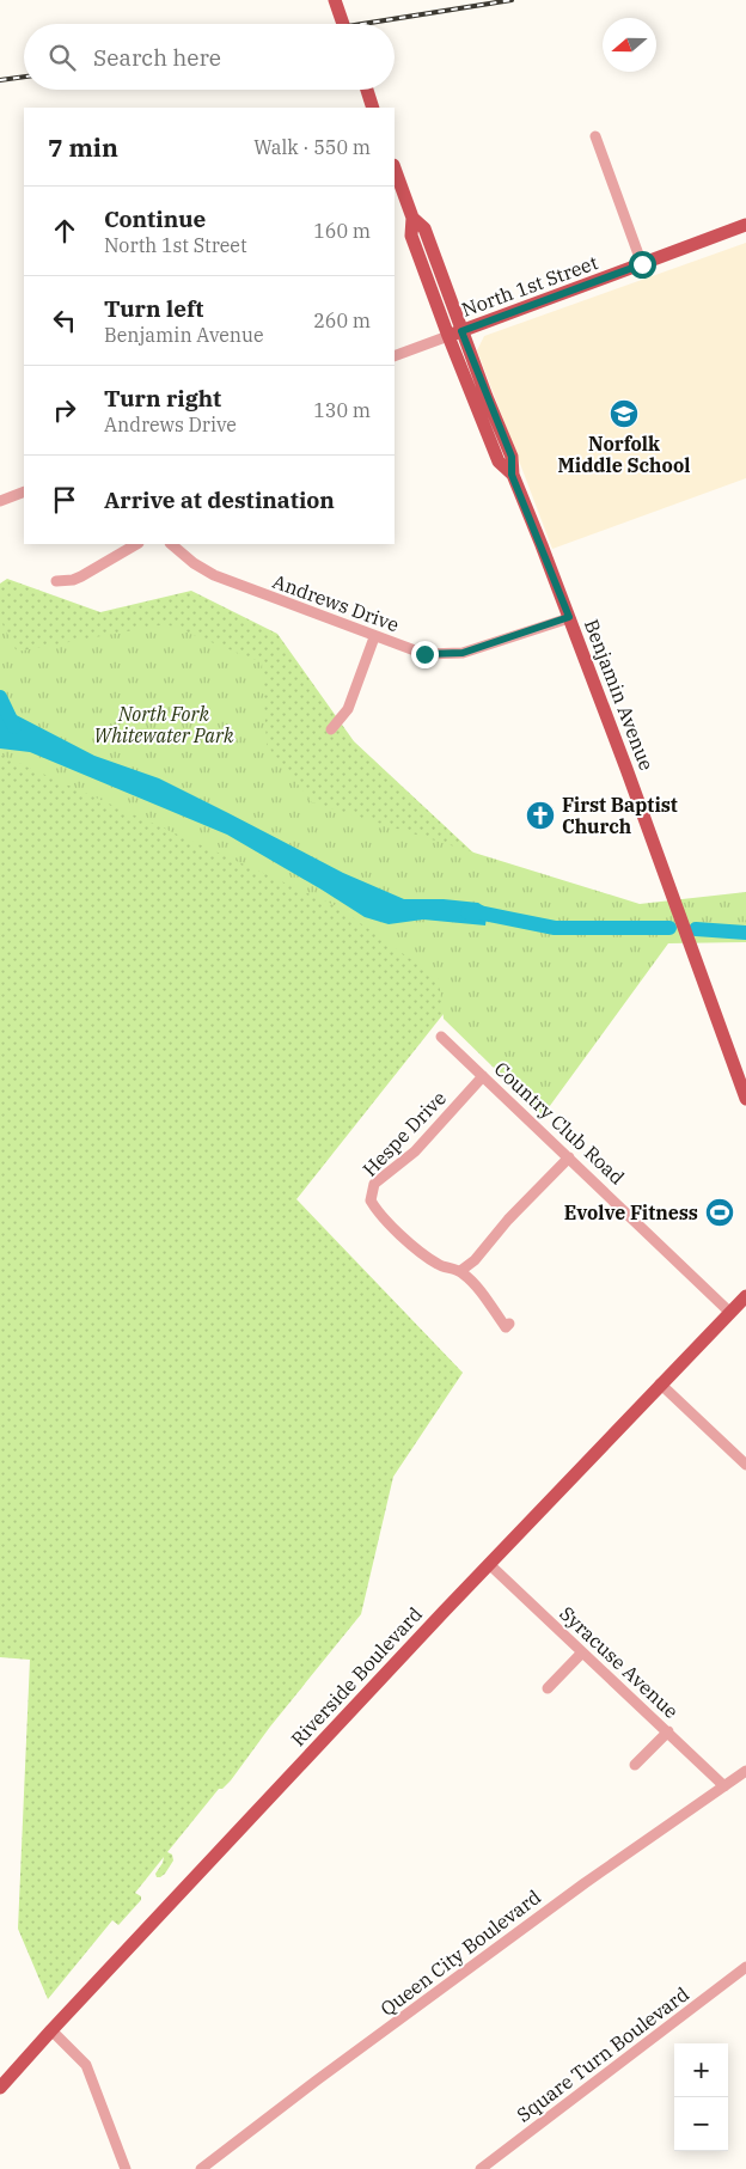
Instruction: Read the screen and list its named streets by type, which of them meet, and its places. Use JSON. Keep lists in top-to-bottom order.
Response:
{
  "streets": {
    "main road": ["North 1st Street", "Benjamin Avenue", "Riverside Boulevard"],
    "street": [
      "Andrews Drive",
      "Country Club Road",
      "Hespe Drive",
      "Syracuse Avenue",
      "Queen City Boulevard",
      "Square Turn Boulevard"
    ]
  },
  "crossings": [
    ["North 1st Street", "Benjamin Avenue"],
    ["Andrews Drive", "Benjamin Avenue"],
    ["Country Club Road", "Hespe Drive"],
    ["Country Club Road", "Riverside Boulevard"],
    ["Syracuse Avenue", "Riverside Boulevard"],
    ["Syracuse Avenue", "Queen City Boulevard"]
  ],
  "parks": ["North Fork Whitewater Park"],
  "places": {
    "school or university": ["Norfolk Middle School"],
    "church": ["First Baptist Church"],
    "sports": ["Evolve Fitness"]
  },
  "north": "left",
  "page": {
    "search": "Search here",
    "heading": ["7 min", "Walk · 550 m"],
    "list": [
      ["Continue", "North 1st Street", "160 m"],
      ["Turn left", "Benjamin Avenue", "260 m"],
      ["Turn right", "Andrews Drive", "130 m"],
      "Arrive at destination"
    ],
    "map_buttons": ["+", "−"]
  }
}
